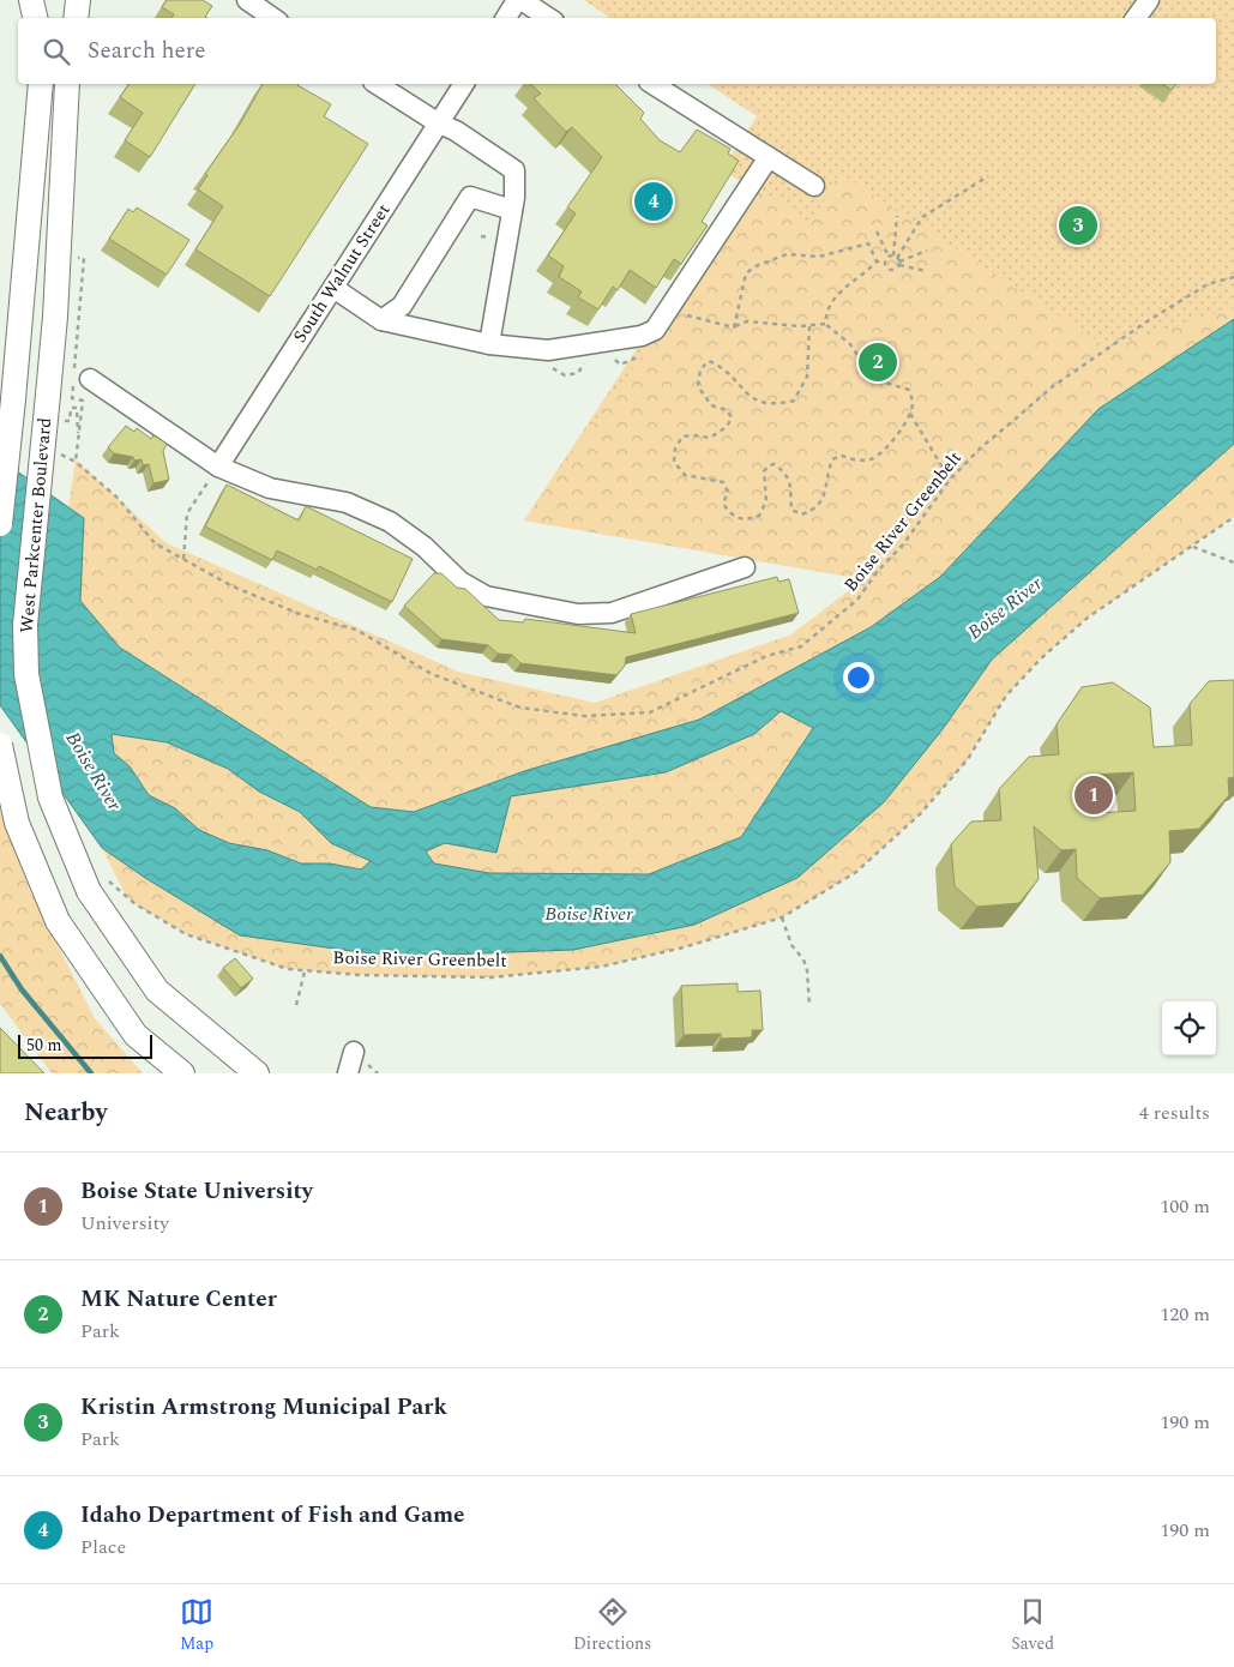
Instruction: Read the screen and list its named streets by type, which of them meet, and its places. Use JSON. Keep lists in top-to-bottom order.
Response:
{
  "streets": {
    "main road": ["West Parkcenter Boulevard"],
    "street": ["South Walnut Street"],
    "path": ["Boise River Greenbelt"]
  },
  "crossings": [
    ["Boise River Greenbelt", "West Parkcenter Boulevard"]
  ],
  "water": ["Boise River"],
  "scale_bar": "50 m",
  "page": {
    "search": "Search here",
    "pins": [
      "4",
      "3",
      "2",
      "1"
    ],
    "scale": "50 m",
    "heading": ["Nearby", "4 results"],
    "list": [
      {
        "mark": "1",
        "name": "Boise State University",
        "note": "University",
        "value": "100 m"
      },
      {
        "mark": "2",
        "name": "MK Nature Center",
        "note": "Park",
        "value": "120 m"
      },
      {
        "mark": "3",
        "name": "Kristin Armstrong Municipal Park",
        "note": "Park",
        "value": "190 m"
      },
      {
        "mark": "4",
        "name": "Idaho Department of Fish and Game",
        "note": "Place",
        "value": "190 m"
      }
    ],
    "nav": ["Map", "Directions", "Saved"]
  }
}
